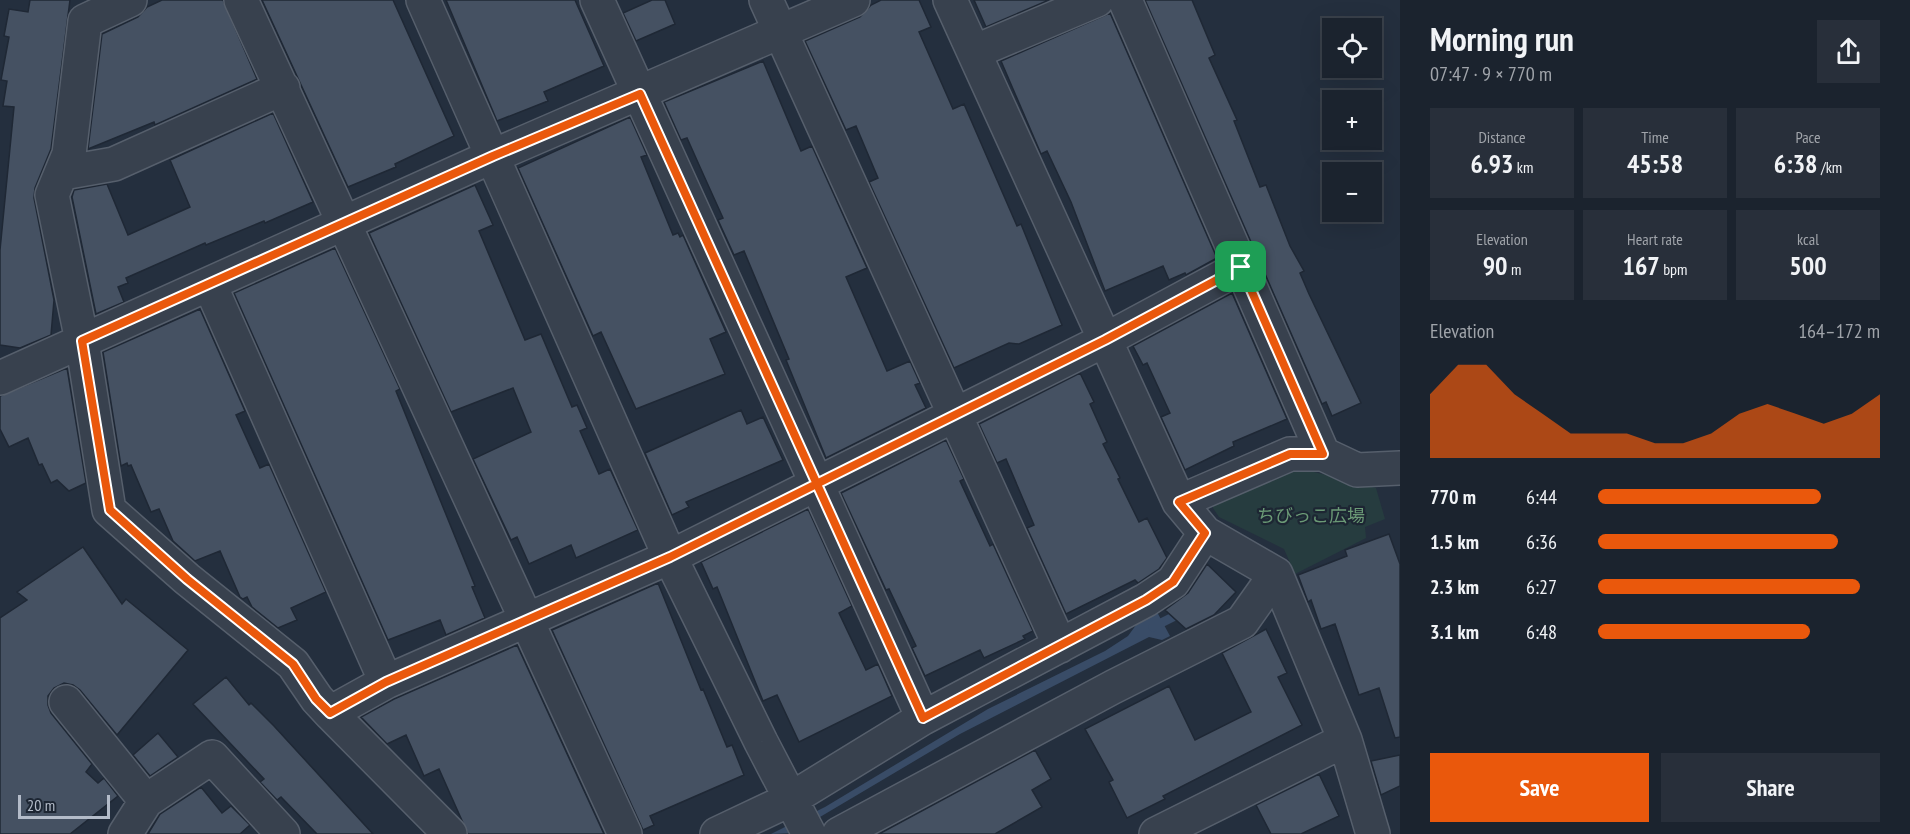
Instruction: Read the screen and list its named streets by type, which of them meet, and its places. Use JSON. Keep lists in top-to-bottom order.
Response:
{
  "parks": ["ちびっこ広場"],
  "scale_bar": "20 m",
  "page": {
    "heading": ["Morning run", "07:47 · 9 × 770 m"],
    "map_buttons": ["+", "−"],
    "stats": [
      ["Distance", "6.93 km"],
      ["Time", "45:58"],
      ["Pace", "6:38 /km"],
      ["Elevation", "90 m"],
      ["Heart rate", "167 bpm"],
      ["kcal", "500"]
    ],
    "chart": ["Elevation", "164–172 m"],
    "list": [
      {
        "name": "770 m",
        "note": "6:44"
      },
      {
        "name": "1.5 km",
        "note": "6:36"
      },
      {
        "name": "2.3 km",
        "note": "6:27"
      },
      {
        "name": "3.1 km",
        "note": "6:48"
      }
    ],
    "buttons": ["Save", "Share"],
    "scale": "20 m"
  }
}
